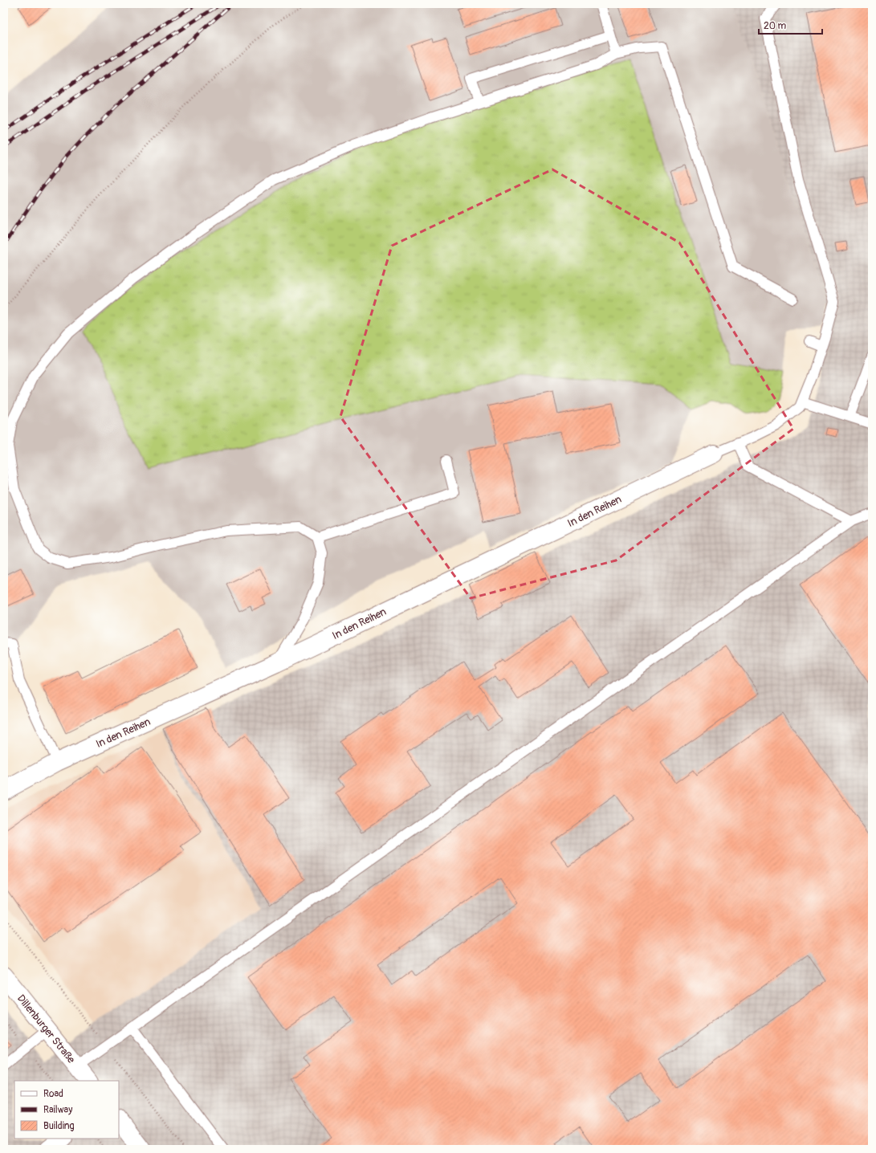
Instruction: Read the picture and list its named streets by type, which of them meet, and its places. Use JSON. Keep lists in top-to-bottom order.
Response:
{
  "streets": {
    "street": ["In den Reihen", "Dillenburger Straße"]
  },
  "legend": ["Road", "Railway", "Building"],
  "scale_bar": "20 m"
}
